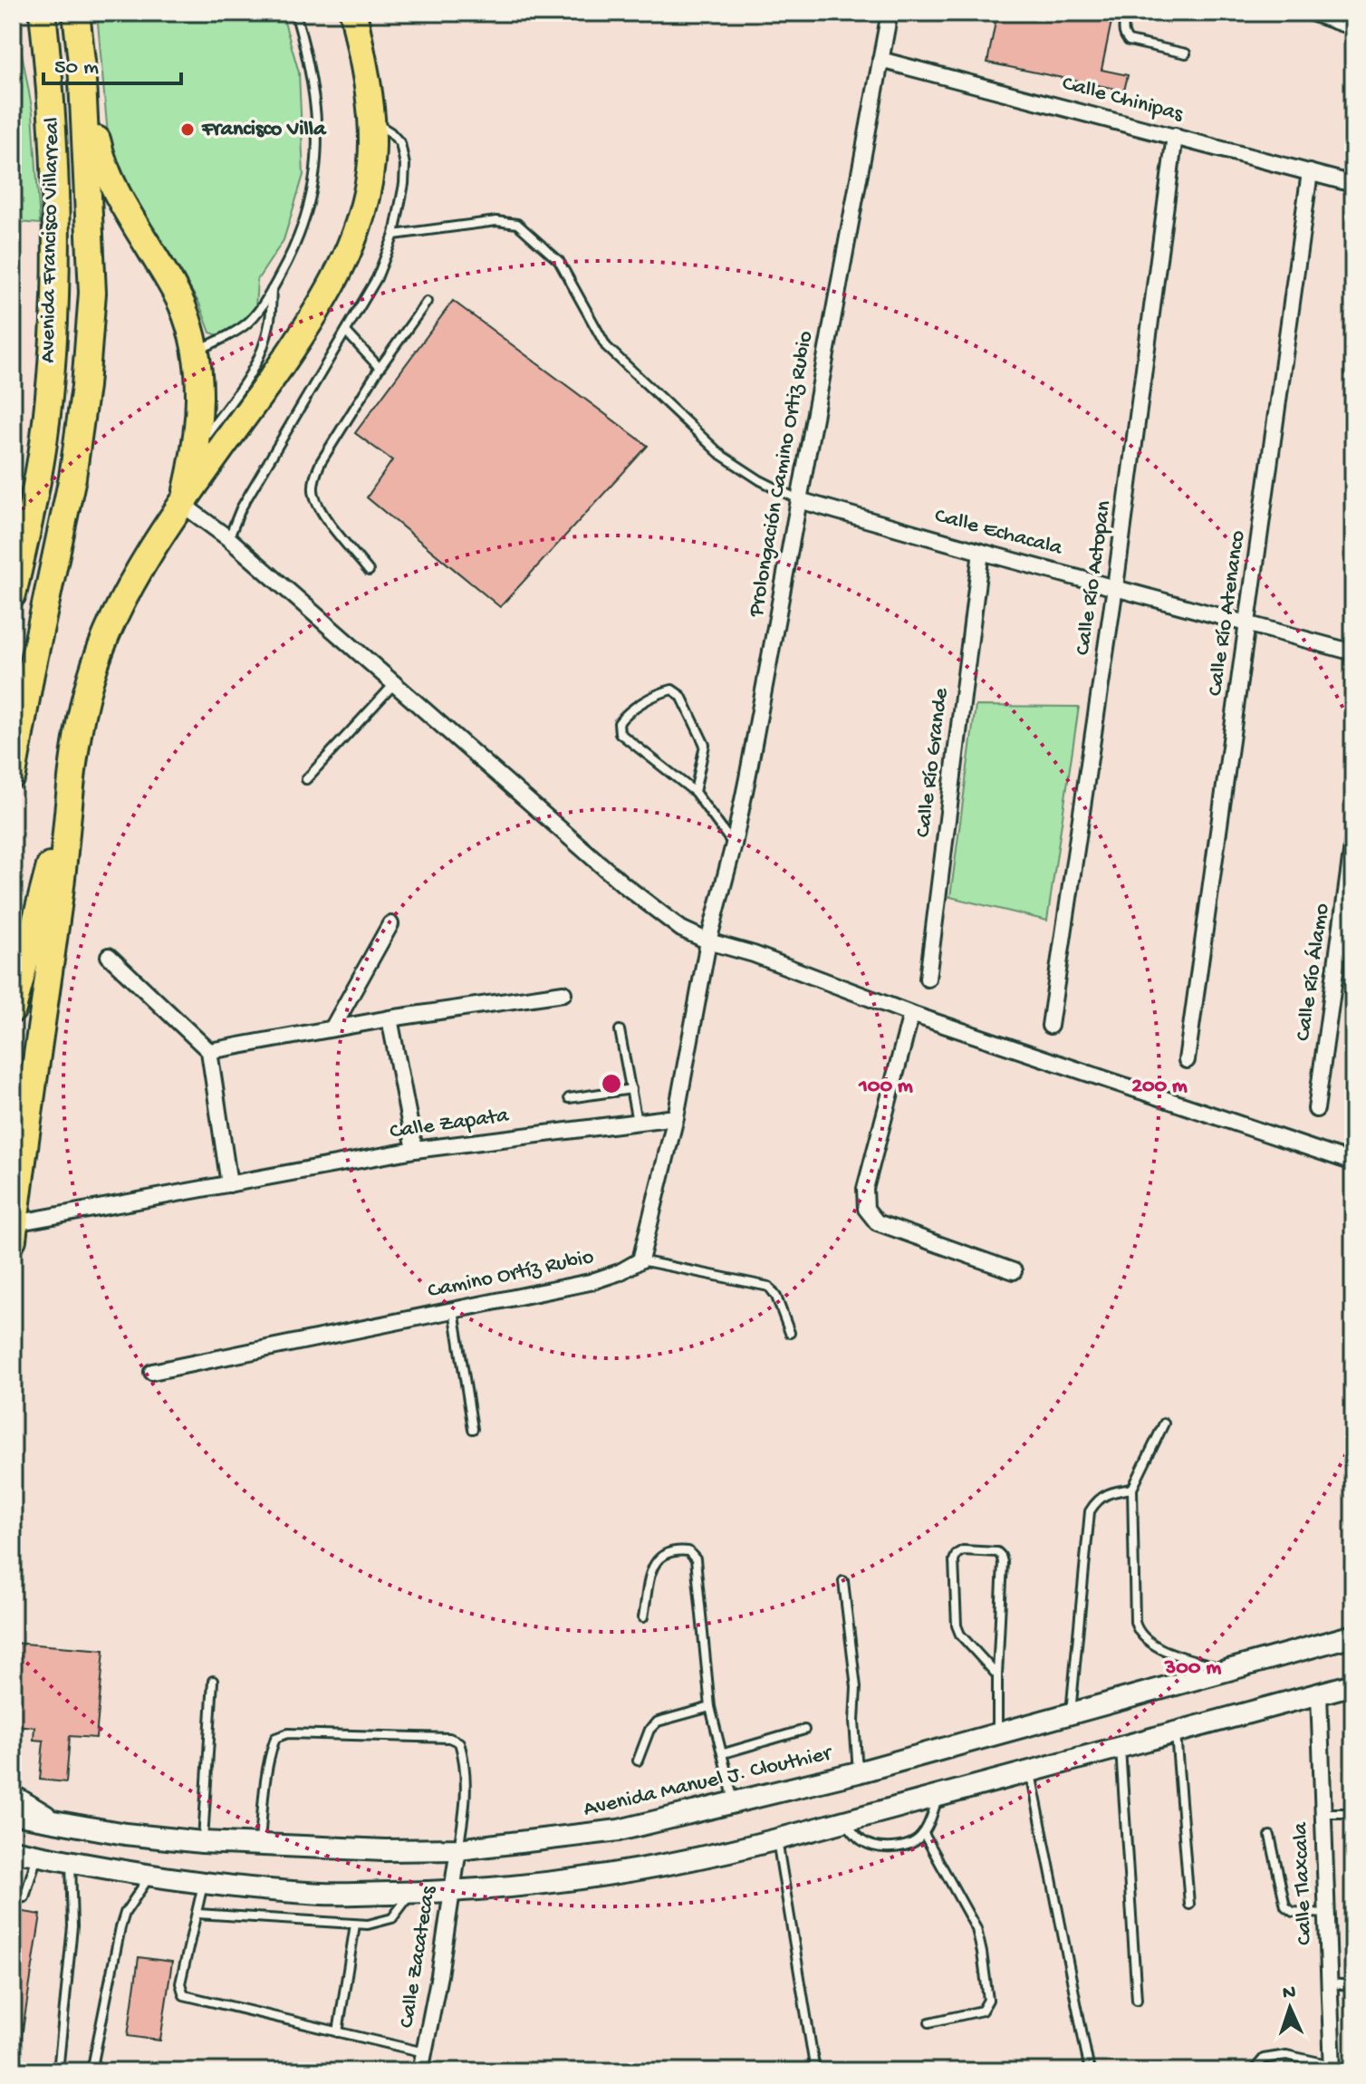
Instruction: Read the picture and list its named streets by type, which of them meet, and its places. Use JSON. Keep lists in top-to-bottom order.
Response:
{
  "streets": {
    "highway": ["Avenida Francisco Villarreal"],
    "main road": ["Avenida Manuel J. Clouthier"],
    "street": [
      "Calle Chinipas",
      "Prolongación Camino Ortiz Rubio",
      "Calle Echacala",
      "Calle Río Actopan",
      "Calle Río Atenanco",
      "Calle Río Grande",
      "Calle Río Álamo",
      "Calle Zapata",
      "Camino Ortíz Rubio",
      "Calle Tlaxcala",
      "Calle Zacatecas"
    ]
  },
  "crossings": [
    ["Calle Chinipas", "Prolongación Camino Ortiz Rubio"],
    ["Calle Chinipas", "Calle Río Actopan"],
    ["Calle Chinipas", "Calle Río Atenanco"],
    ["Prolongación Camino Ortiz Rubio", "Calle Echacala"],
    ["Calle Echacala", "Calle Río Actopan"],
    ["Calle Echacala", "Calle Río Atenanco"],
    ["Calle Echacala", "Calle Río Grande"],
    ["Avenida Manuel J. Clouthier", "Calle Zacatecas"]
  ],
  "places": ["Francisco Villa"],
  "scale_bar": "50 m",
  "north": "top",
  "rings": ["100 m", "200 m", "300 m"]
}
